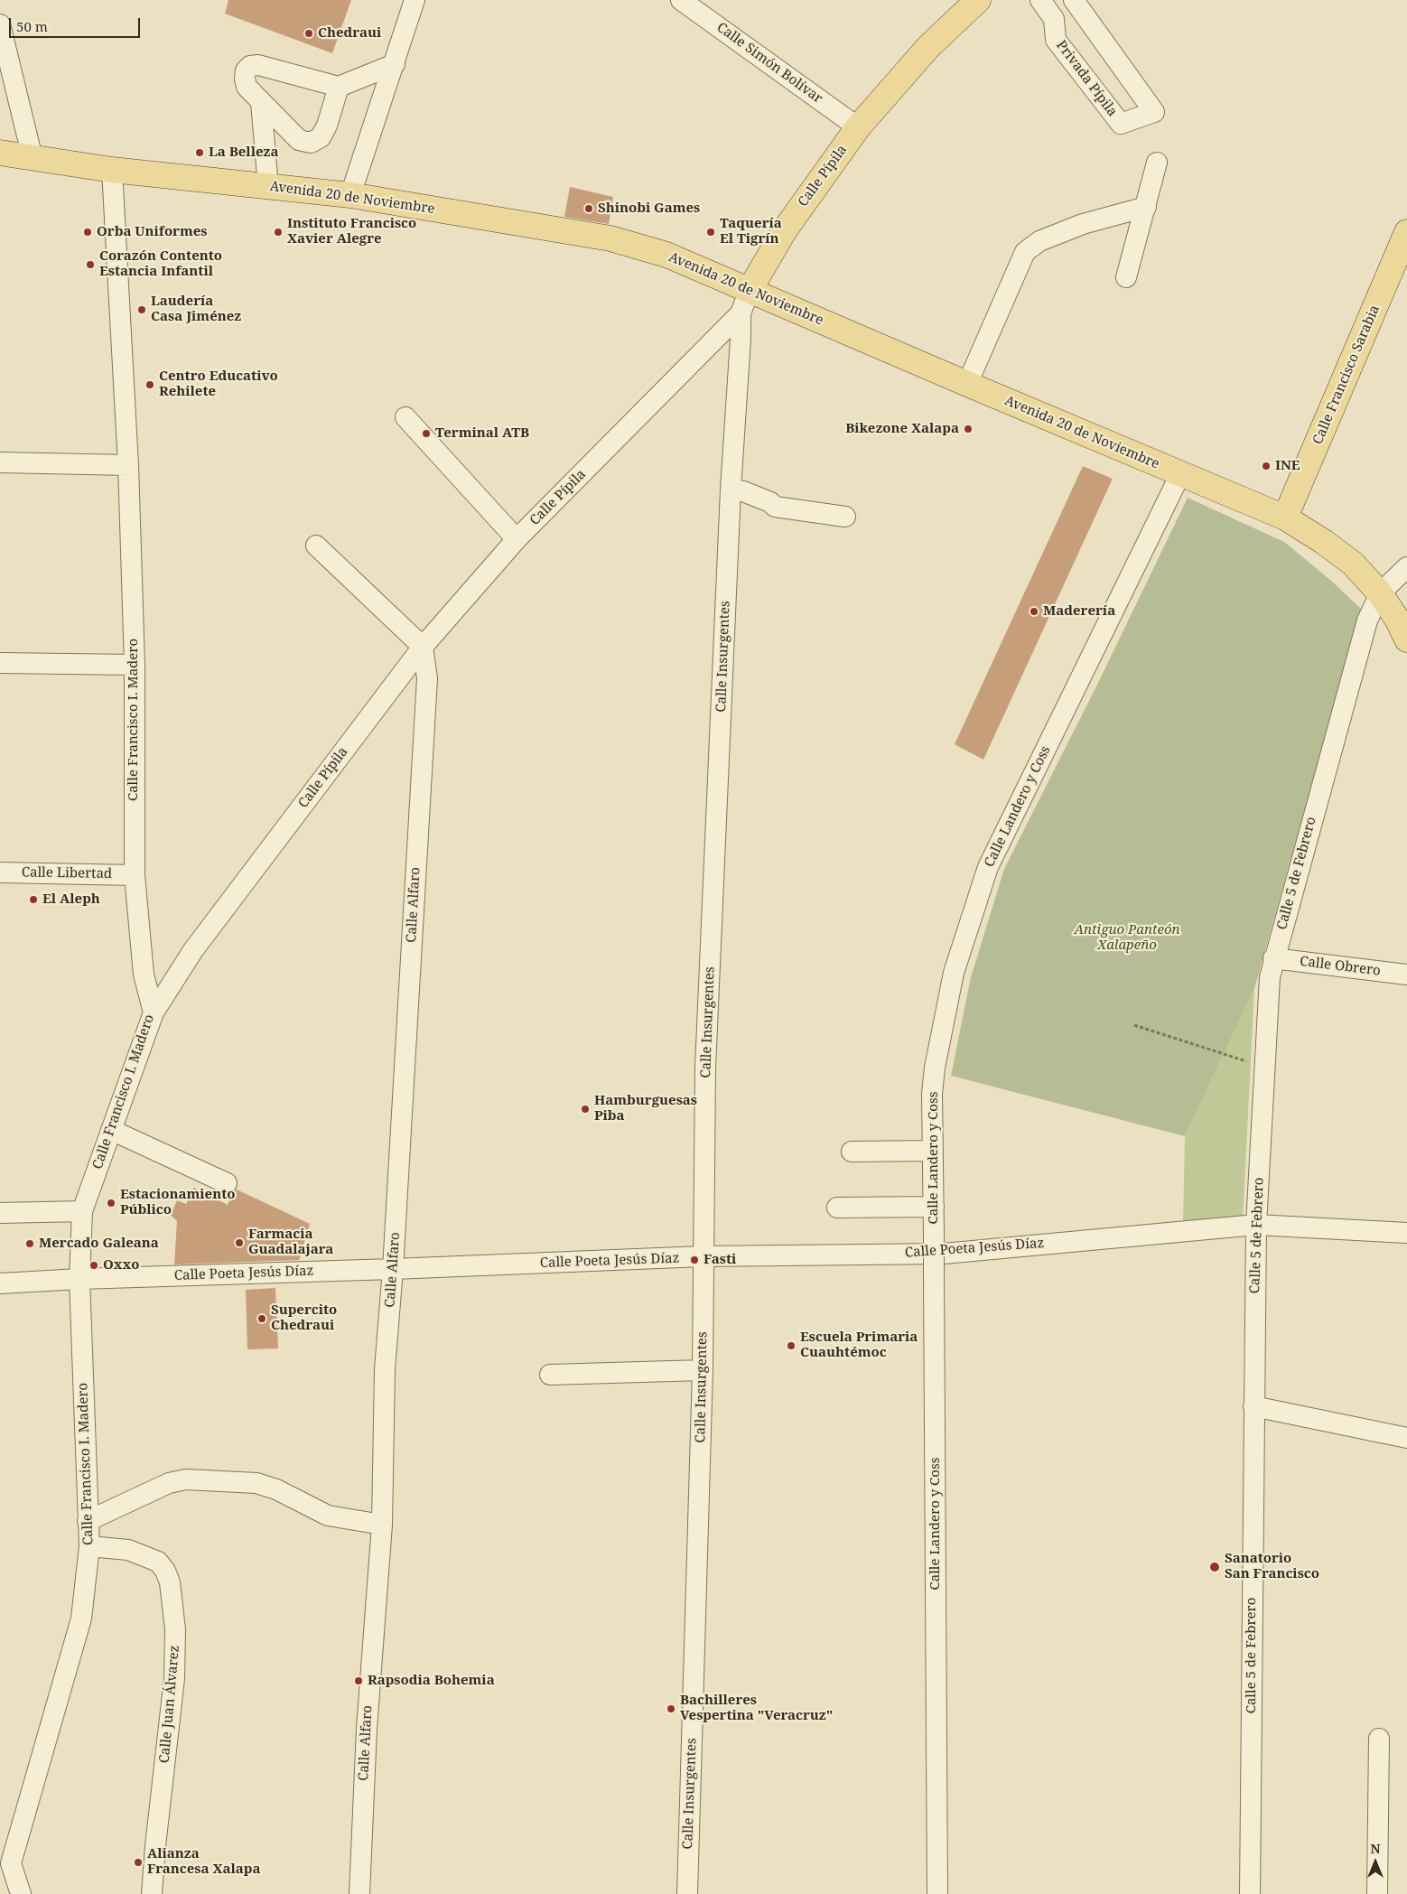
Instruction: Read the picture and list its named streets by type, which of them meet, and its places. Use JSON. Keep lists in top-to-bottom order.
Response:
{
  "streets": {
    "main road": ["Calle Pípila", "Avenida 20 de Noviembre", "Calle Francisco Sarabia"],
    "street": [
      "Calle Simón Bolívar",
      "Privada Pípila",
      "Calle Insurgentes",
      "Calle Francisco I. Madero",
      "Calle Landero y Coss",
      "Calle Libertad",
      "Calle 5 de Febrero",
      "Calle Alfaro",
      "Calle Obrero",
      "Calle Poeta Jesús Díaz",
      "Calle Juan Álvarez"
    ]
  },
  "crossings": [
    ["Calle Simón Bolívar", "Calle Pípila"],
    ["Calle Pípila", "Avenida 20 de Noviembre"],
    ["Calle Pípila", "Calle Insurgentes"],
    ["Calle Pípila", "Calle Francisco I. Madero"],
    ["Calle Pípila", "Calle Alfaro"],
    ["Avenida 20 de Noviembre", "Calle Francisco Sarabia"],
    ["Avenida 20 de Noviembre", "Calle Francisco I. Madero"],
    ["Avenida 20 de Noviembre", "Calle Landero y Coss"],
    ["Avenida 20 de Noviembre", "Calle 5 de Febrero"],
    ["Calle Insurgentes", "Calle Poeta Jesús Díaz"],
    ["Calle Francisco I. Madero", "Calle Libertad"],
    ["Calle Francisco I. Madero", "Calle Poeta Jesús Díaz"],
    ["Calle Francisco I. Madero", "Calle Juan Álvarez"],
    ["Calle 5 de Febrero", "Calle Obrero"],
    ["Calle 5 de Febrero", "Calle Poeta Jesús Díaz"],
    ["Calle Alfaro", "Calle Poeta Jesús Díaz"]
  ],
  "parks": ["Antiguo Panteón Xalapeño"],
  "places": [
    "Chedraui",
    "La Belleza",
    "Shinobi Games",
    "Orba Uniformes",
    "Instituto Francisco Xavier Alegre",
    "Taquería El Tigrín",
    "Corazón Contento Estancia Infantil",
    "Laudería Casa Jiménez",
    "Centro Educativo Rehilete",
    "Bikezone Xalapa",
    "Terminal ATB",
    "INE",
    "Maderería",
    "El Aleph",
    "Hamburguesas Piba",
    "Estacionamiento Público",
    "Farmacia Guadalajara",
    "Mercado Galeana",
    "Fasti",
    "Oxxo",
    "Supercito Chedraui",
    "Escuela Primaria Cuauhtémoc",
    "Sanatorio San Francisco",
    "Rapsodia Bohemia",
    "Bachilleres Vespertina \"Veracruz\"",
    "Alianza Francesa Xalapa"
  ],
  "scale_bar": "50 m",
  "north": "top"
}
